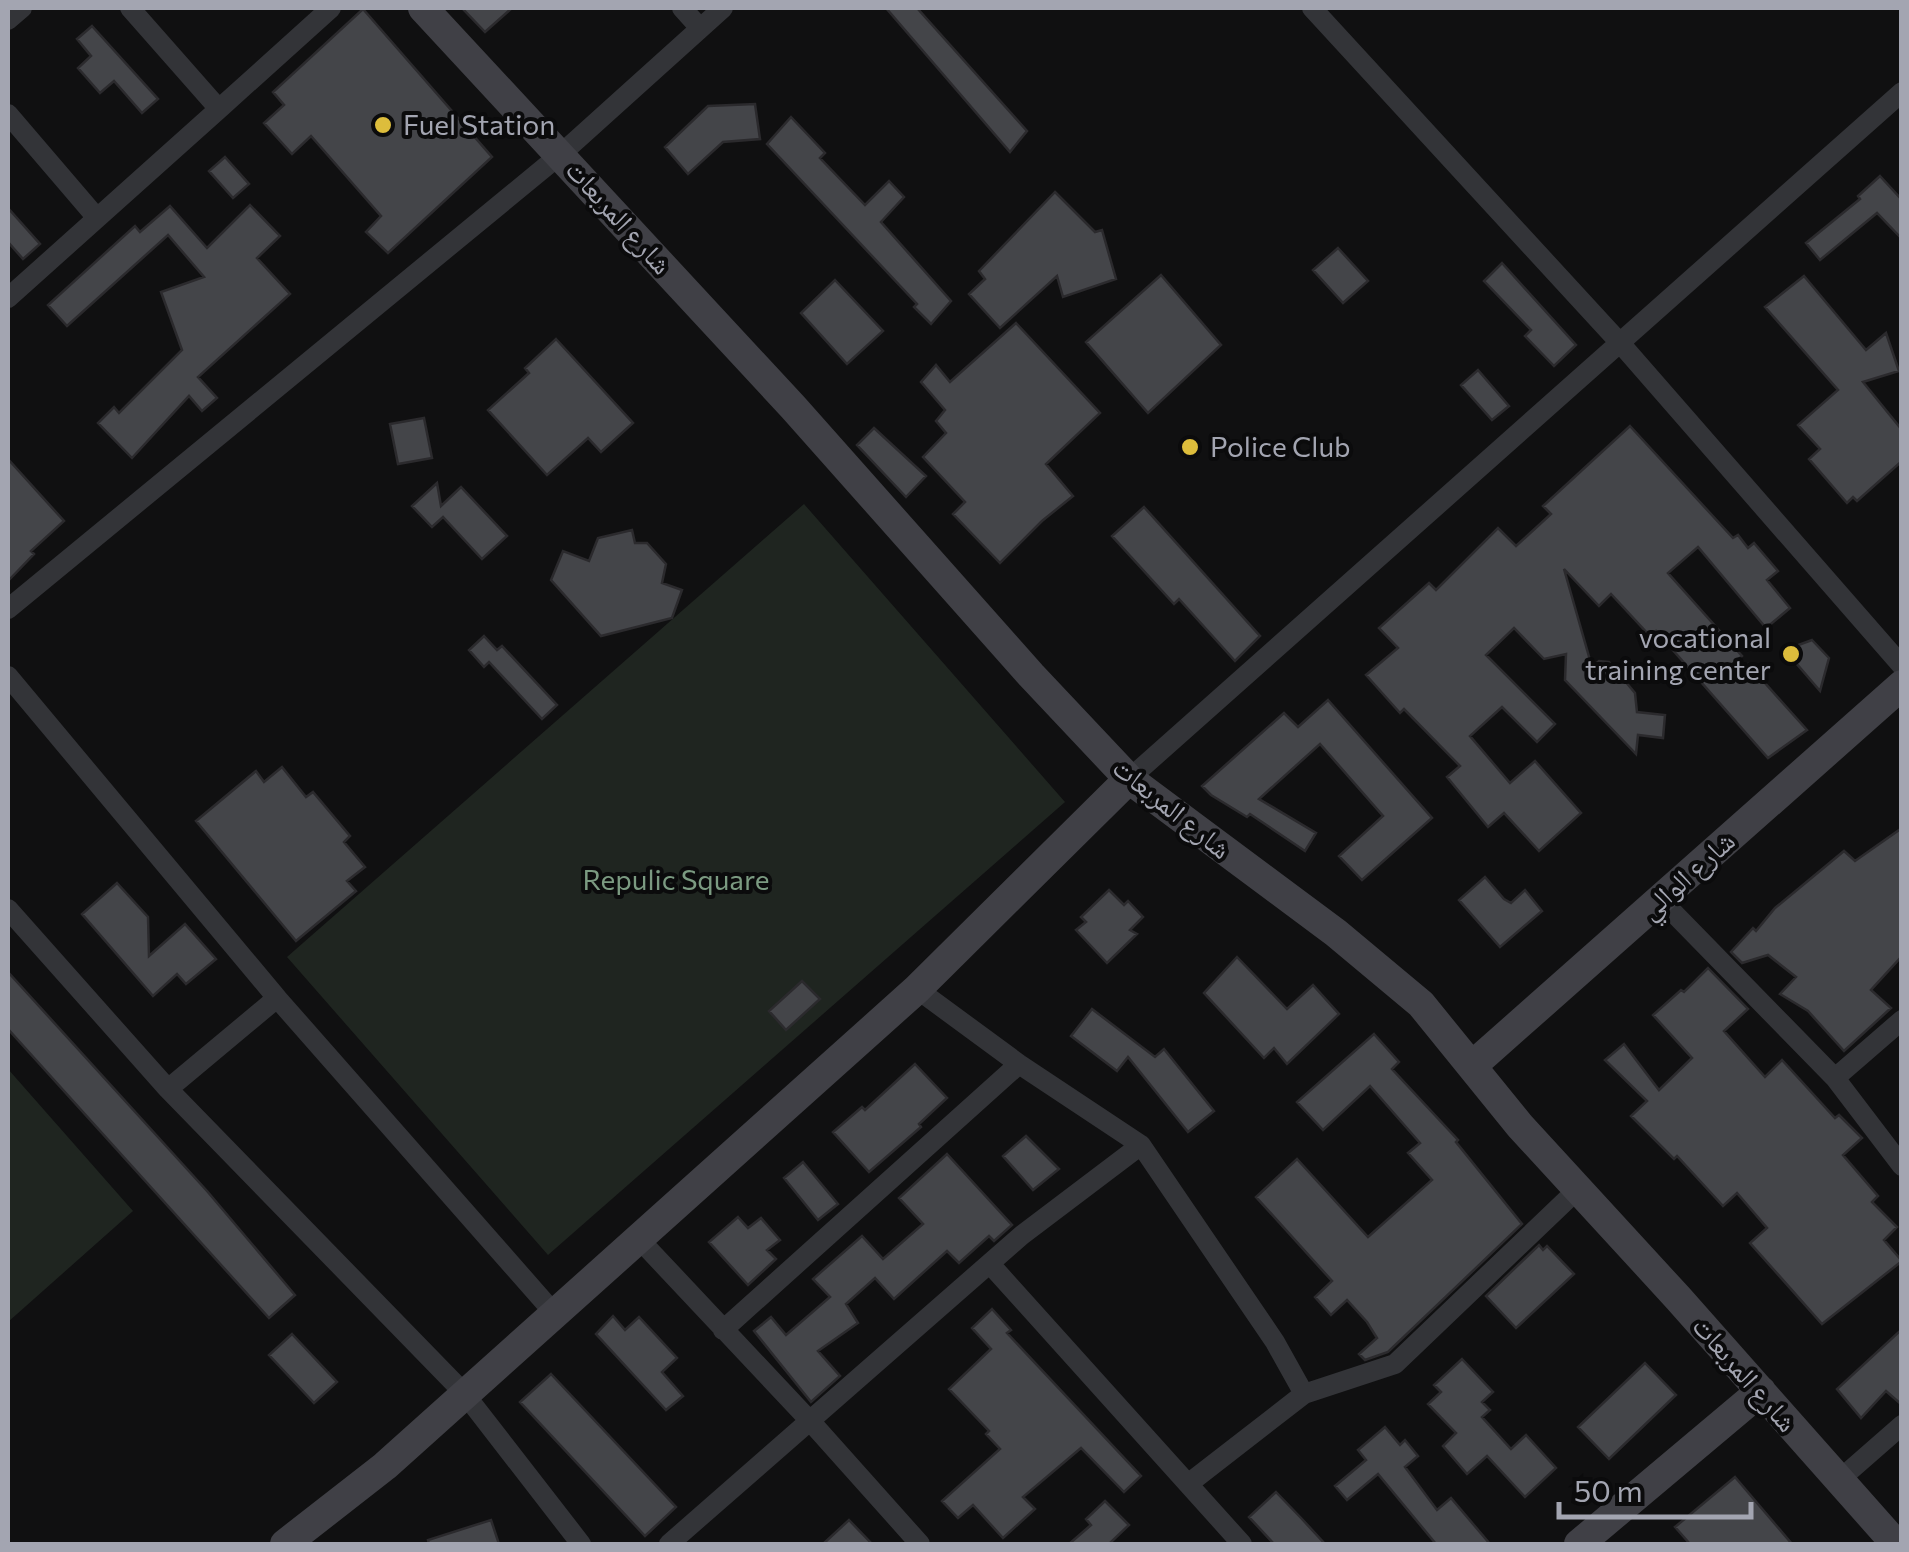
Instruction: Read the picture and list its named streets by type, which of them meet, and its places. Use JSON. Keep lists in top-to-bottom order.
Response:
{
  "streets": {
    "main road": ["شارع المربعات", "شارع الوالي"]
  },
  "crossings": [
    ["شارع المربعات", "شارع الوالي"]
  ],
  "parks": ["Repulic Square"],
  "places": ["Fuel Station", "Police Club", "vocational training center"],
  "scale_bar": "50 m"
}
